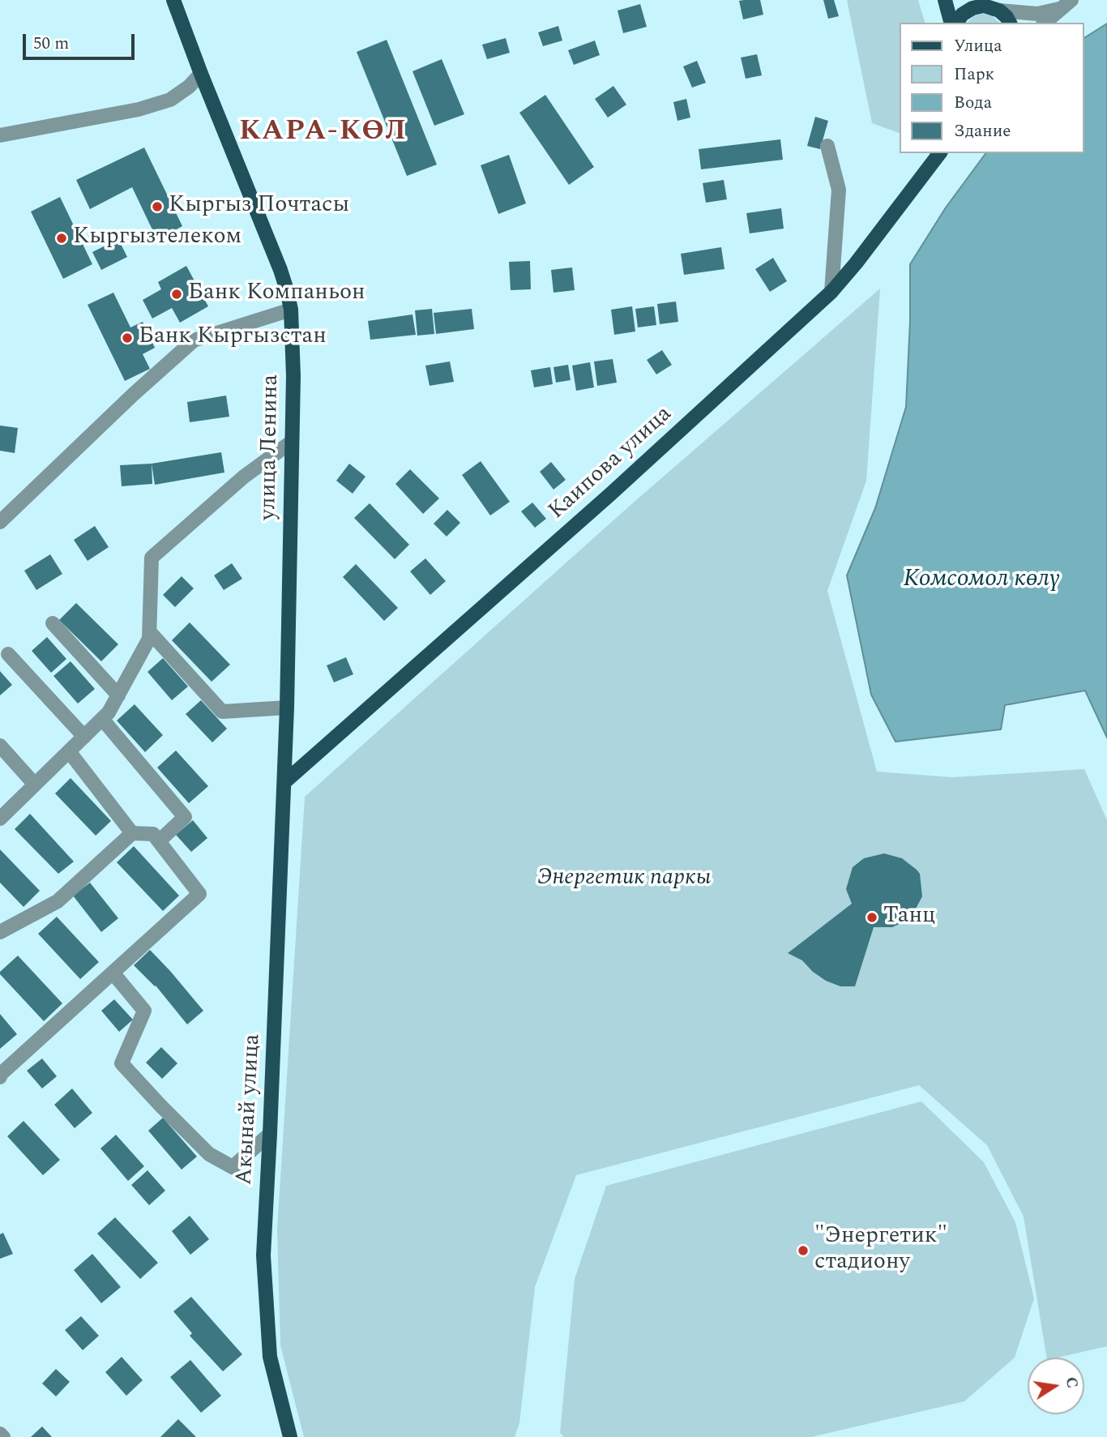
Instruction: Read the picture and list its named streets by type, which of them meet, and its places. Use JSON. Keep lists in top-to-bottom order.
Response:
{
  "streets": {
    "main road": ["улица Ленина", "Каипова улица", "Акынай улица"]
  },
  "crossings": [
    ["улица Ленина", "Каипова улица"],
    ["улица Ленина", "Акынай улица"],
    ["Каипова улица", "Акынай улица"]
  ],
  "districts": ["КАРА-КӨЛ"],
  "water": ["Комсомол көлү"],
  "parks": ["Энергетик паркы"],
  "places": [
    "Кыргыз Почтасы",
    "Кыргызтелеком",
    "Банк Компаньон",
    "Банк Кыргызстан",
    "Танц",
    "\"Энергетик\" стадиону"
  ],
  "legend": [
    "Улица",
    "Парк",
    "Вода",
    "Здание"
  ],
  "scale_bar": "50 m",
  "north": "right"
}
